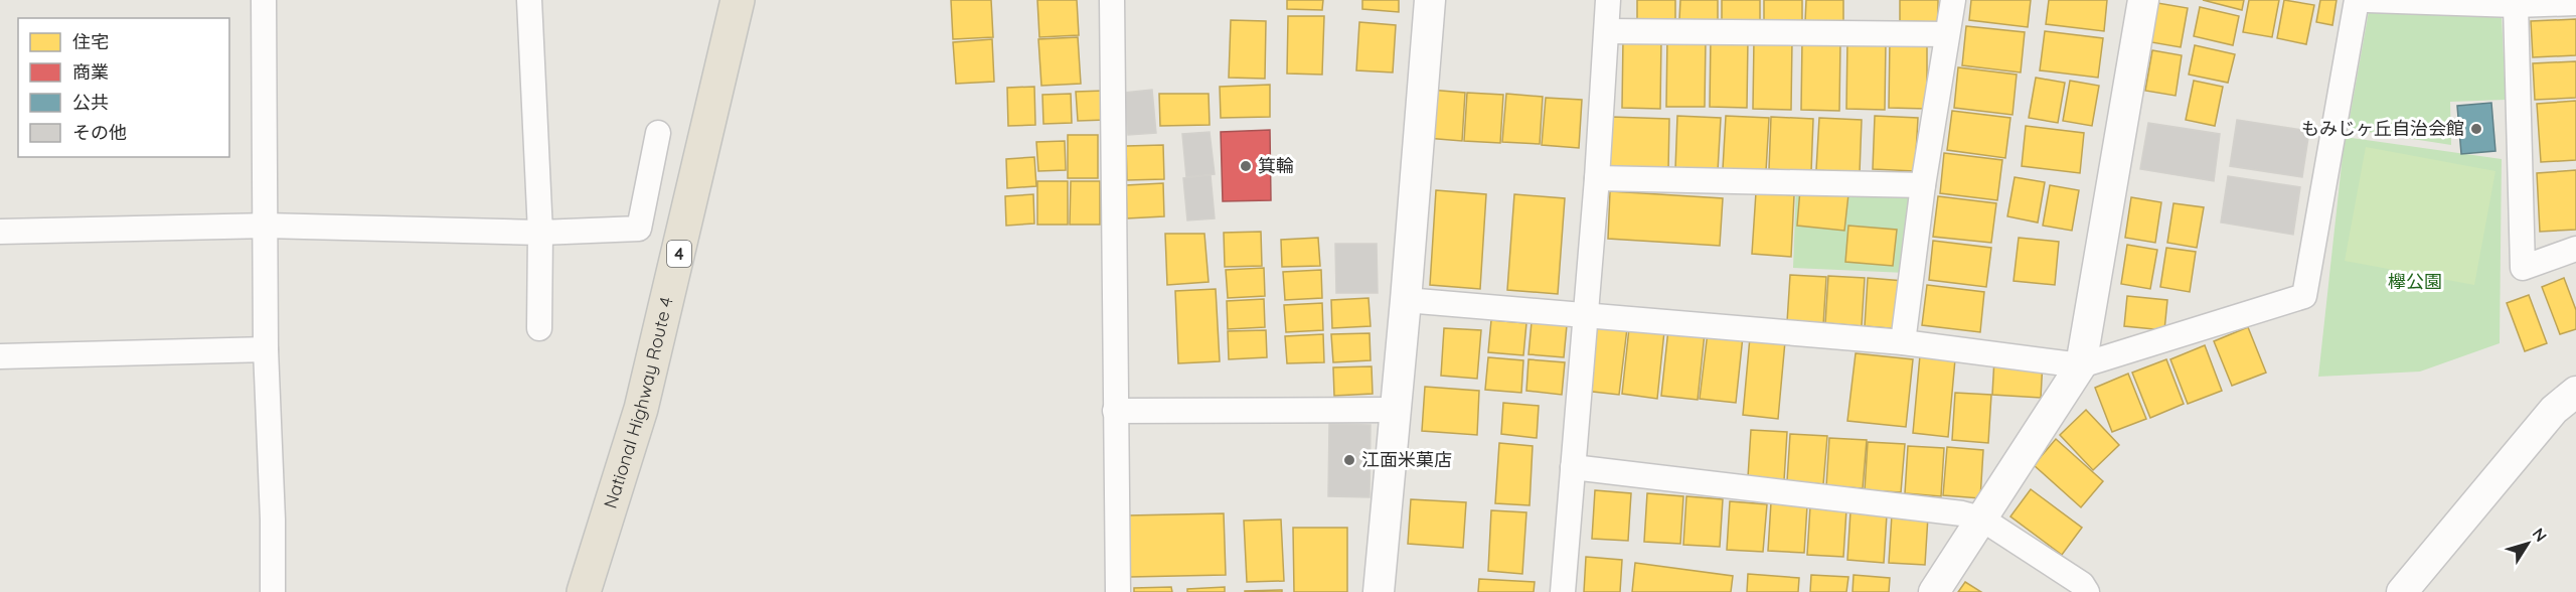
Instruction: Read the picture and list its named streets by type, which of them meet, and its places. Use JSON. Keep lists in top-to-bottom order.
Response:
{
  "streets": {
    "highway": ["4", "National Highway Route 4"]
  },
  "parks": ["欅公園"],
  "places": ["もみじヶ丘自治会館", "箕輪", "江面米菓店"],
  "legend": [
    "住宅",
    "商業",
    "公共",
    "その他"
  ],
  "north": "top right"
}
